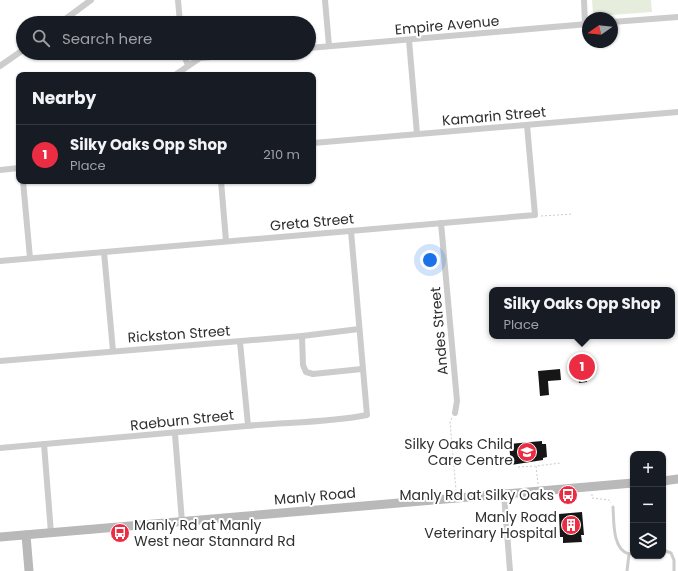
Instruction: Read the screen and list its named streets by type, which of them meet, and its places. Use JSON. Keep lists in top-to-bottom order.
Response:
{
  "streets": {
    "main road": ["Manly Road"],
    "street": [
      "Empire Avenue",
      "Kamarin Street",
      "Greta Street",
      "Andes Street",
      "Rickston Street",
      "Raeburn Street"
    ]
  },
  "crossings": [
    ["Greta Street", "Andes Street"]
  ],
  "places": {
    "school or university": ["Silky Oaks Child Care Centre"],
    "bus stop": ["Manly Rd at Silky Oaks", "Manly Rd at Manly West near Stannard Rd"],
    "building": ["Manly Road Veterinary Hospital"]
  },
  "north": "left",
  "page": {
    "search": "Search here",
    "heading": "Nearby",
    "list": [
      {
        "mark": "1",
        "name": "Silky Oaks Opp Shop",
        "note": "Place",
        "value": "210 m"
      }
    ],
    "popup": ["Silky Oaks Opp Shop", "Place"],
    "pins": "1",
    "map_buttons": ["+", "−"]
  }
}
